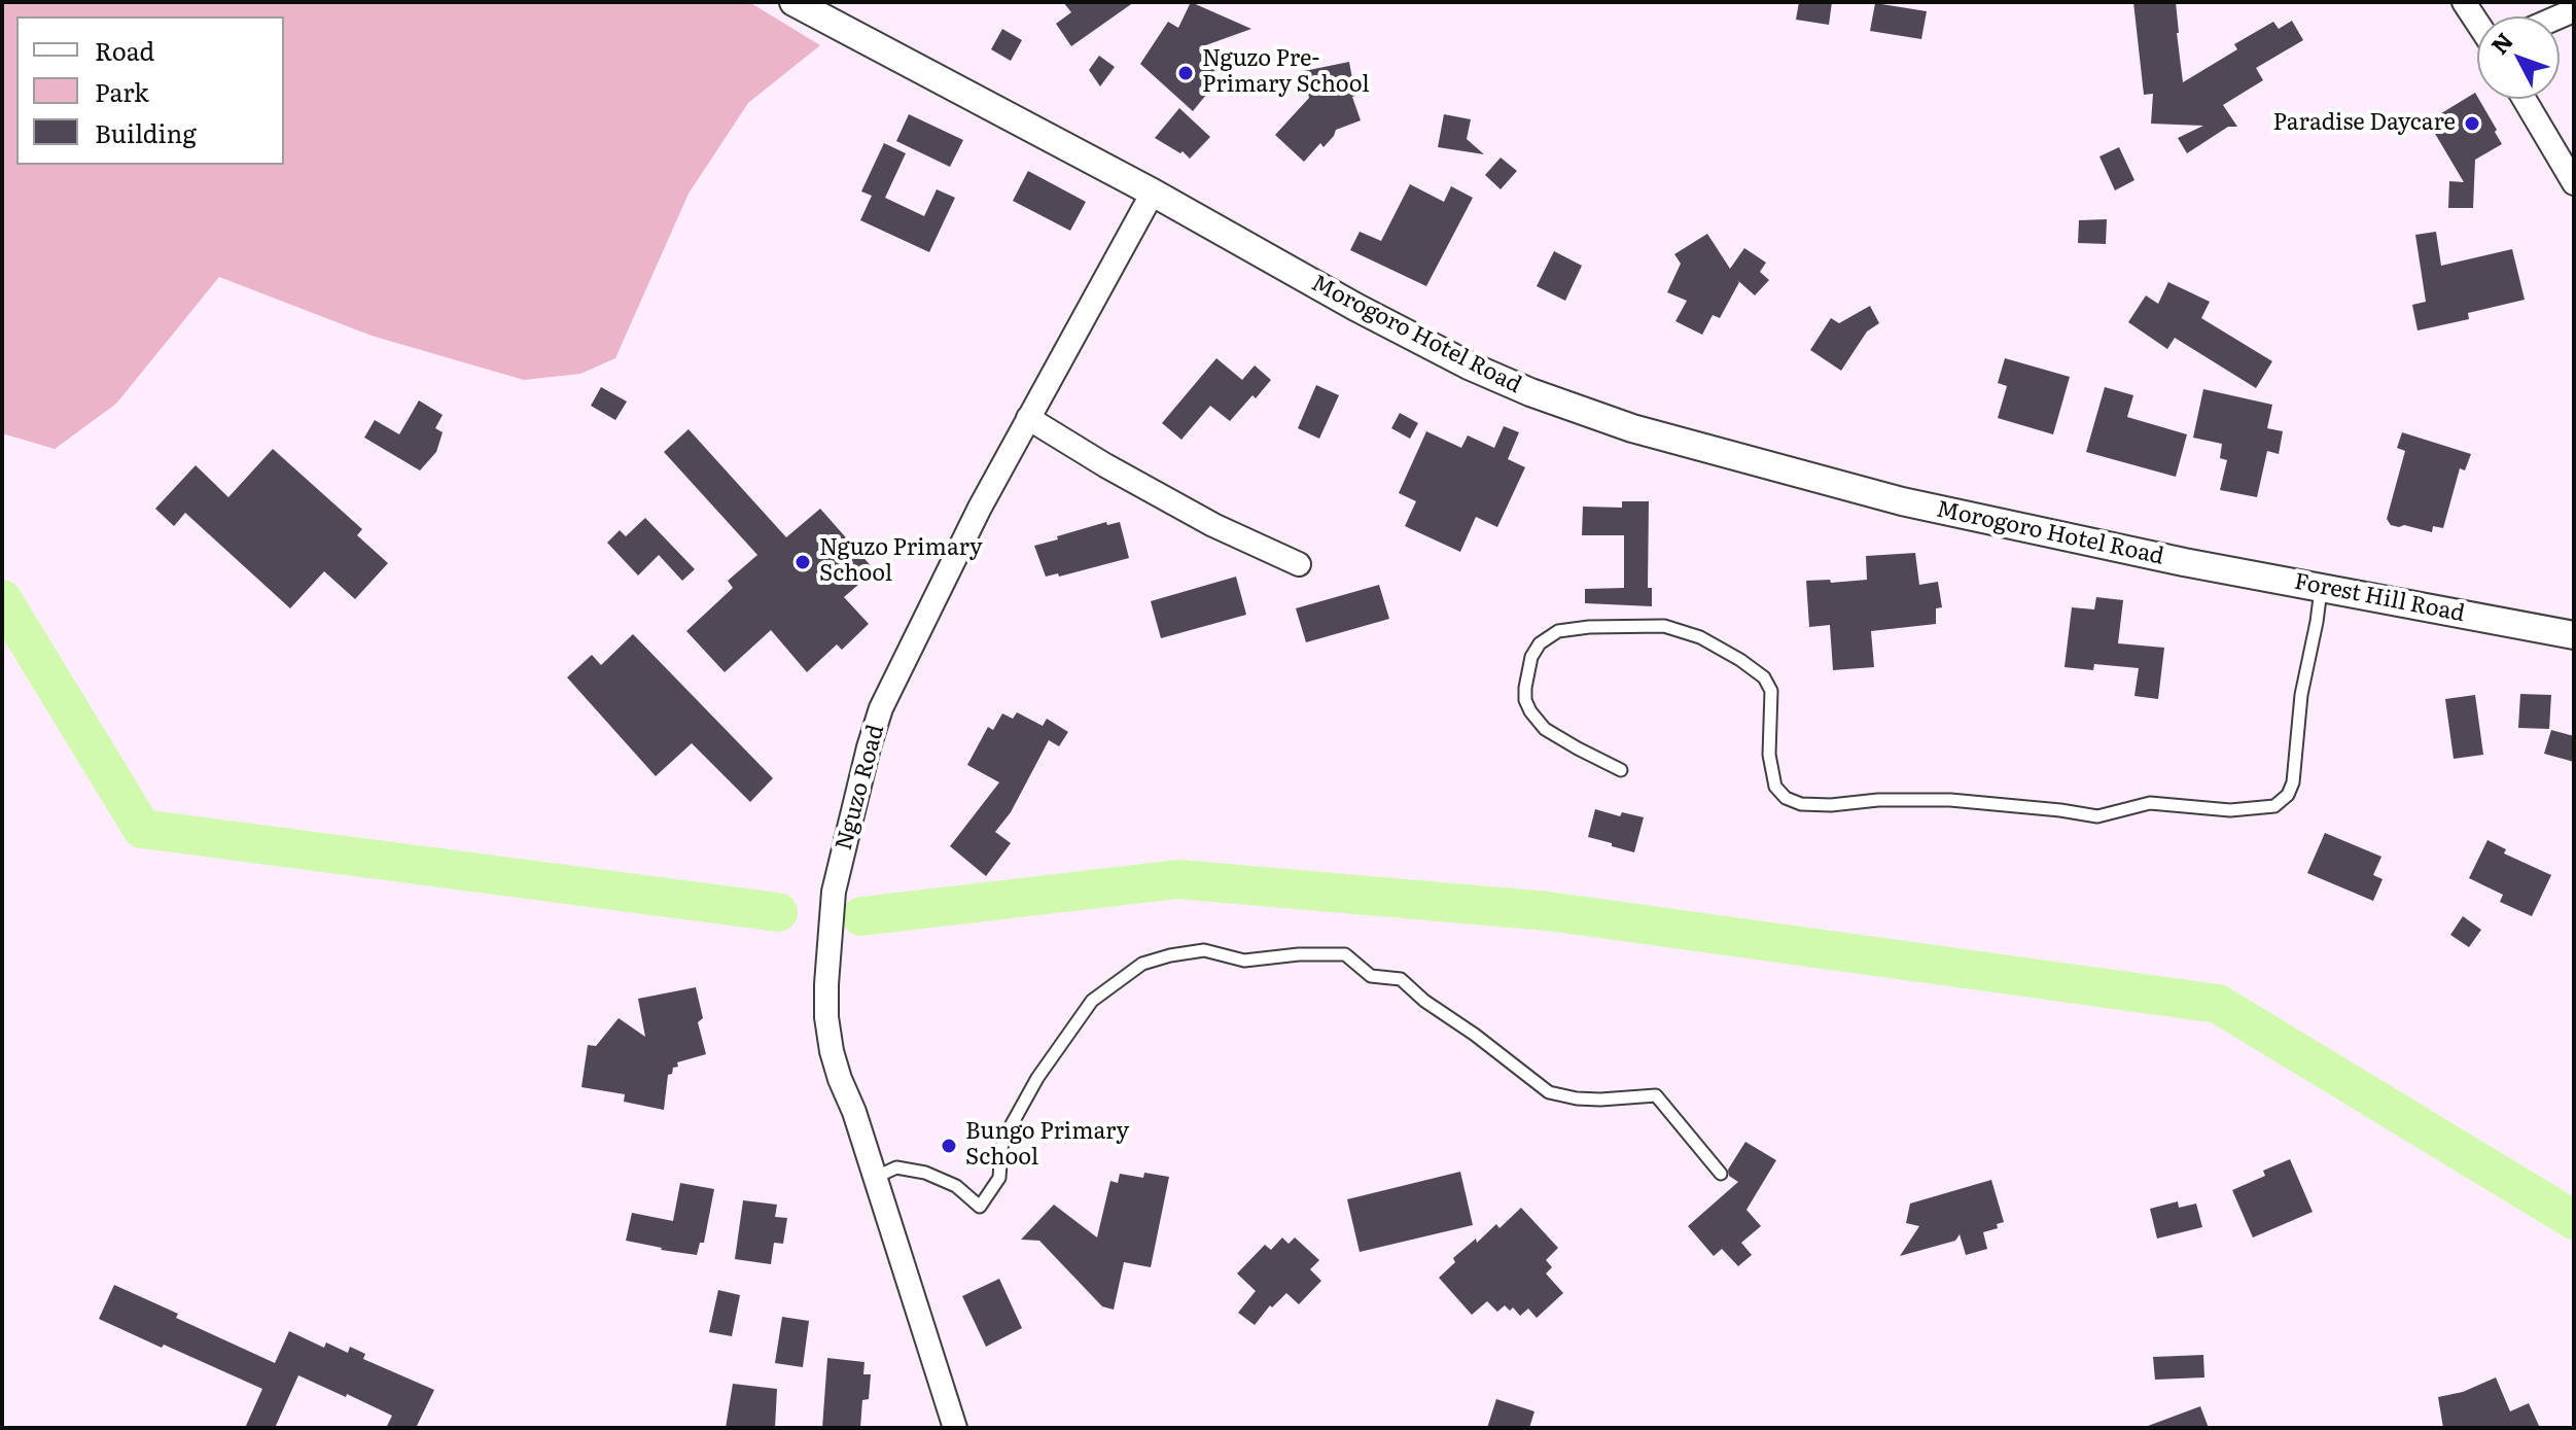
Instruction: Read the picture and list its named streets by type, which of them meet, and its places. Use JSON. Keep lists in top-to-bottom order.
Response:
{
  "streets": {
    "street": ["Morogoro Hotel Road", "Forest Hill Road", "Nguzo Road"]
  },
  "crossings": [
    ["Morogoro Hotel Road", "Forest Hill Road"],
    ["Morogoro Hotel Road", "Nguzo Road"]
  ],
  "places": [
    "Nguzo Pre- Primary School",
    "Paradise Daycare",
    "Nguzo Primary School",
    "Bungo Primary School"
  ],
  "legend": ["Road", "Park", "Building"],
  "north": "top left"
}
